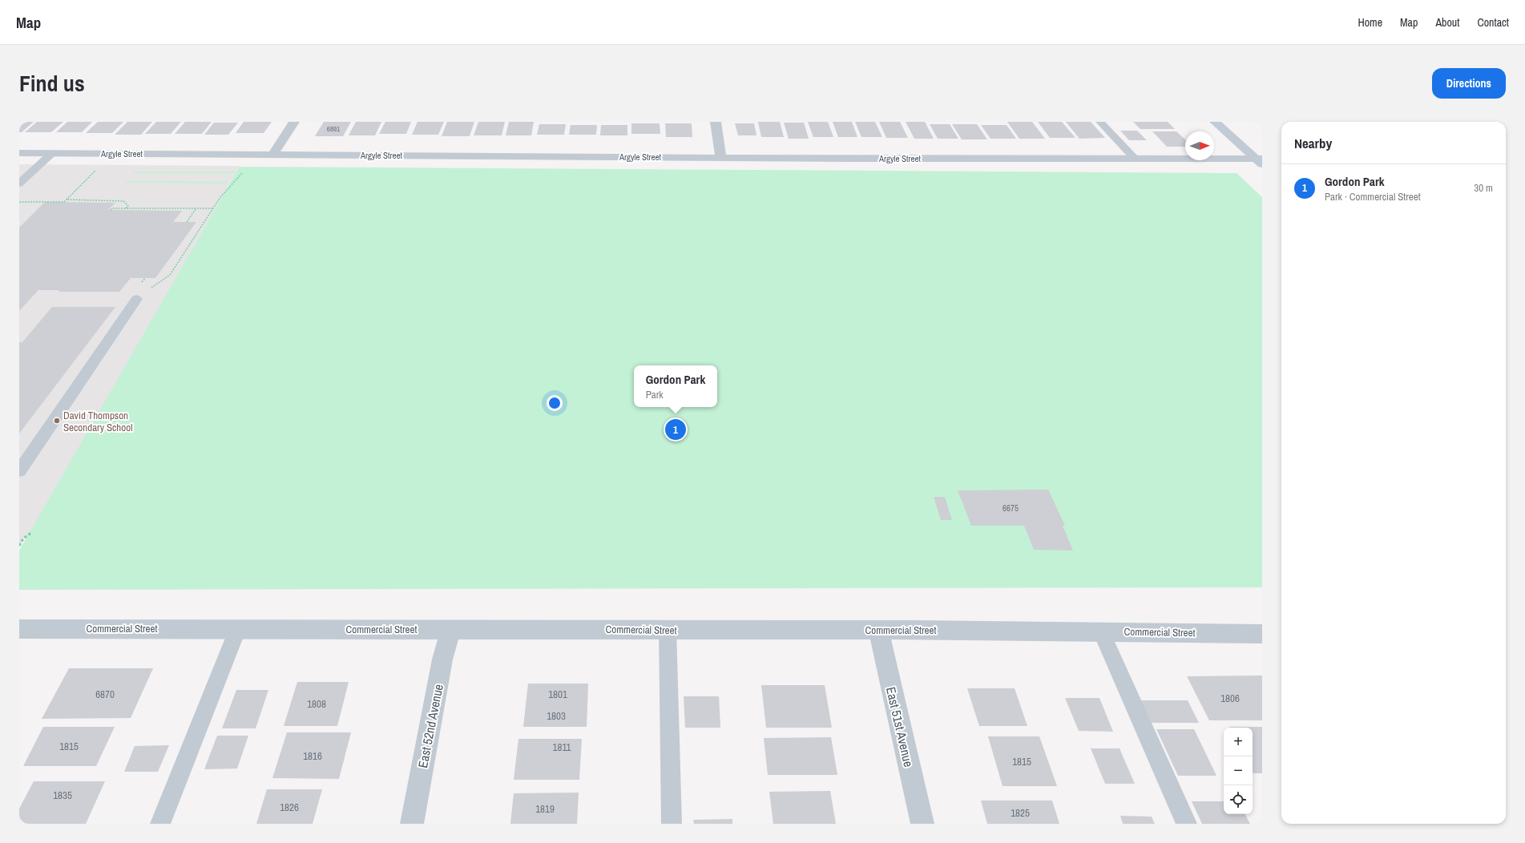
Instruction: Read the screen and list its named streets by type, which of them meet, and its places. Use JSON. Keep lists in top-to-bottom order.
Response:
{
  "streets": {
    "street": [
      "Argyle Street",
      "Commercial Street",
      "East 52nd Avenue",
      "East 51st Avenue"
    ]
  },
  "crossings": [
    ["Commercial Street", "East 52nd Avenue"],
    ["Commercial Street", "East 51st Avenue"]
  ],
  "places": ["David Thompson Secondary School"],
  "house_numbers": [
    "6891",
    "6675",
    "6870",
    "1801",
    "1806",
    "1808",
    "1803",
    "1815",
    "1811",
    "1816",
    "1815",
    "1835",
    "1826",
    "1819",
    "1825"
  ],
  "north": "right",
  "page": {
    "header": "Map",
    "nav": [
      "Home",
      "Map",
      "About",
      "Contact"
    ],
    "title": "Find us",
    "buttons": "Directions",
    "heading": "Nearby",
    "list": [
      {
        "mark": "1",
        "name": "Gordon Park",
        "note": "Park · Commercial Street",
        "value": "30 m"
      }
    ],
    "popup": ["Gordon Park", "Park"],
    "pins": "1",
    "map_buttons": ["+", "−"]
  }
}
